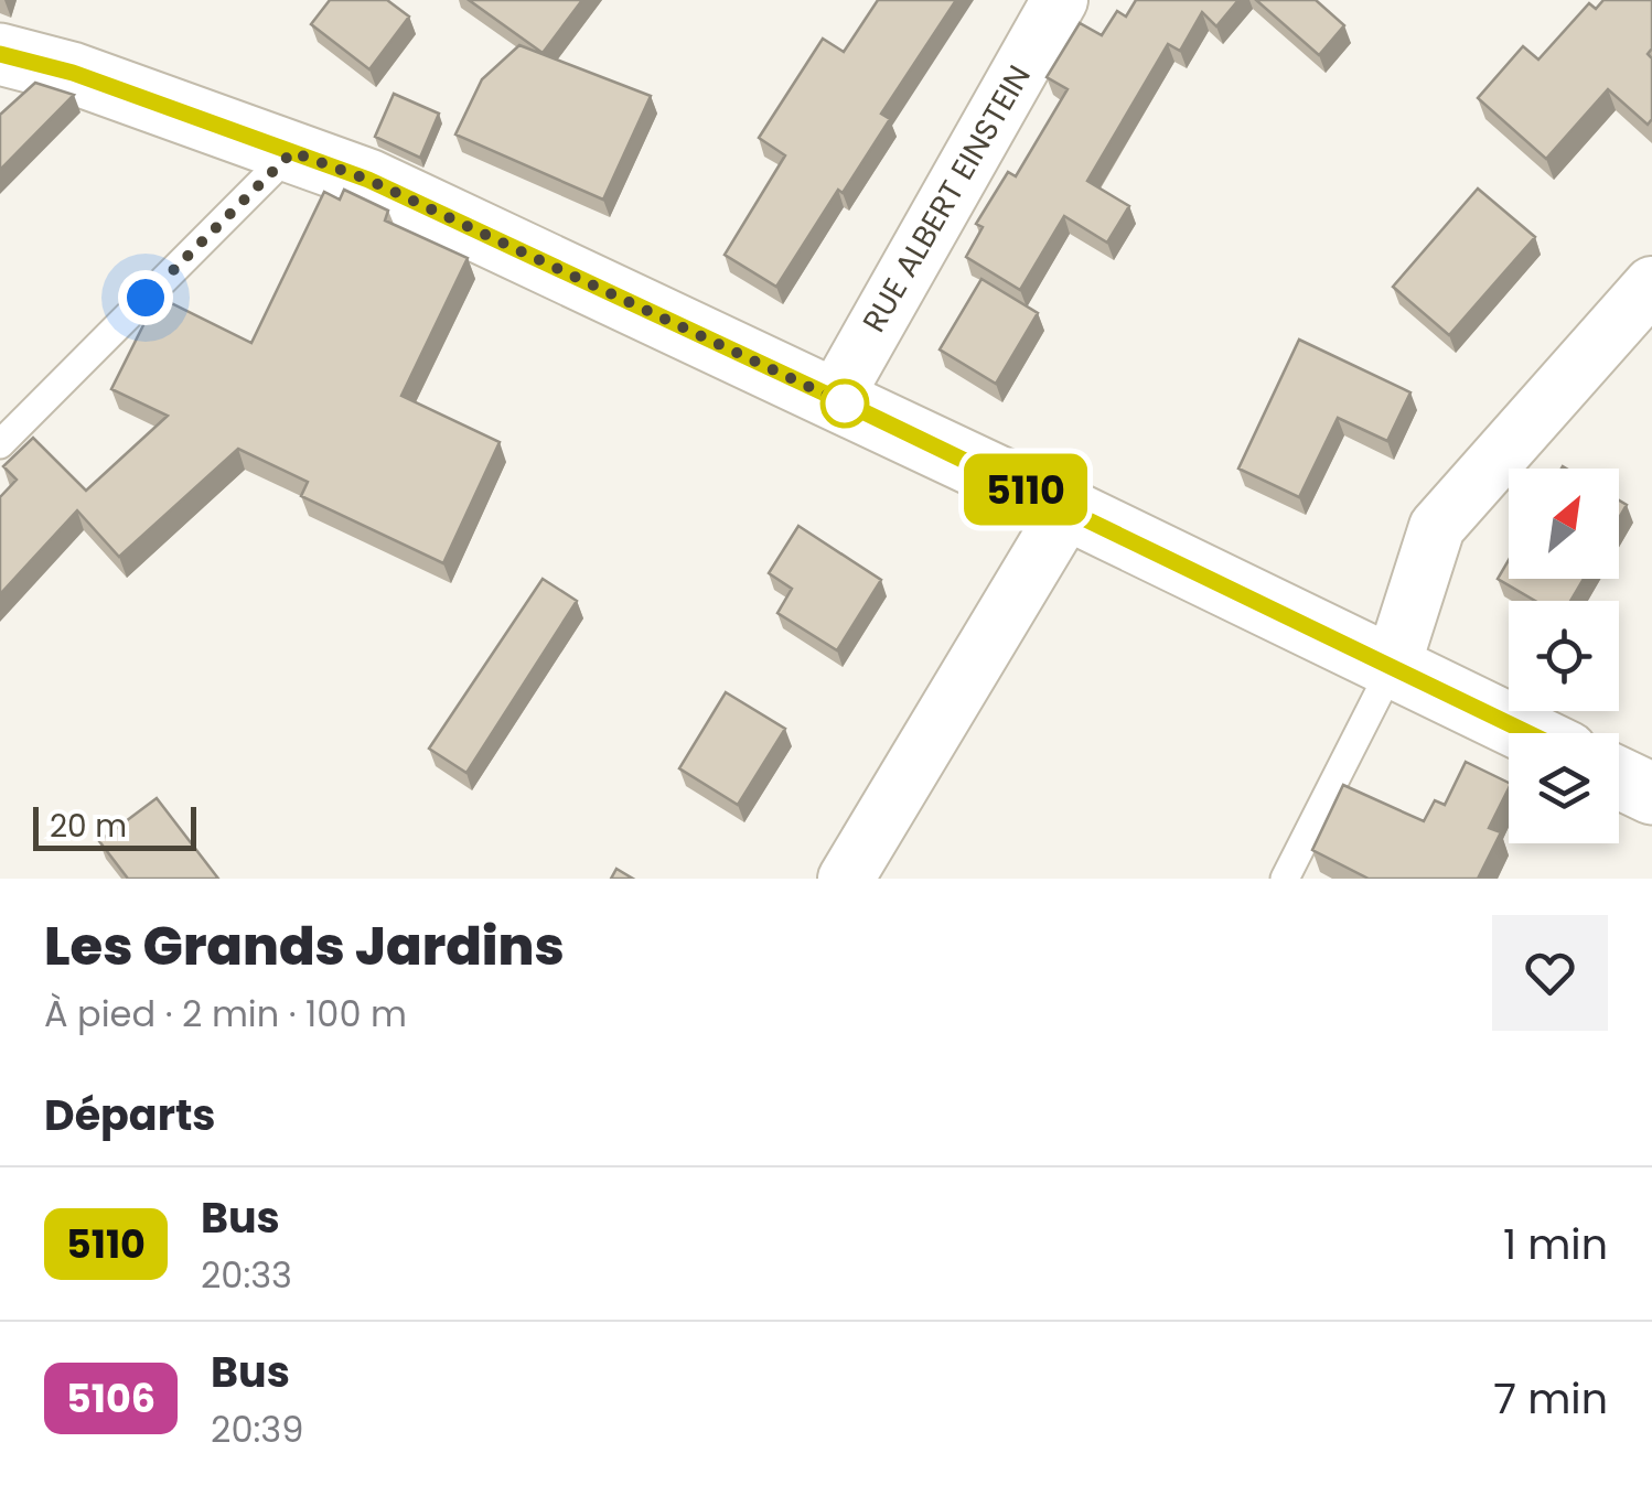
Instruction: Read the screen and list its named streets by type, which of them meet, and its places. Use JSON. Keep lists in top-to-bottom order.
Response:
{
  "streets": {
    "street": ["RUE ALBERT EINSTEIN"]
  },
  "lines": ["bus line 5110"],
  "scale_bar": "20 m",
  "north": "top right",
  "page": {
    "on_map": "5110",
    "scale": "20 m",
    "heading": [
      ["Les Grands Jardins", "À pied · 2 min · 100 m"],
      "Départs"
    ],
    "list": [
      {
        "mark": "5110",
        "name": "Bus",
        "note": "20:33",
        "value": "1 min"
      },
      {
        "mark": "5106",
        "name": "Bus",
        "note": "20:39",
        "value": "7 min"
      }
    ]
  }
}
